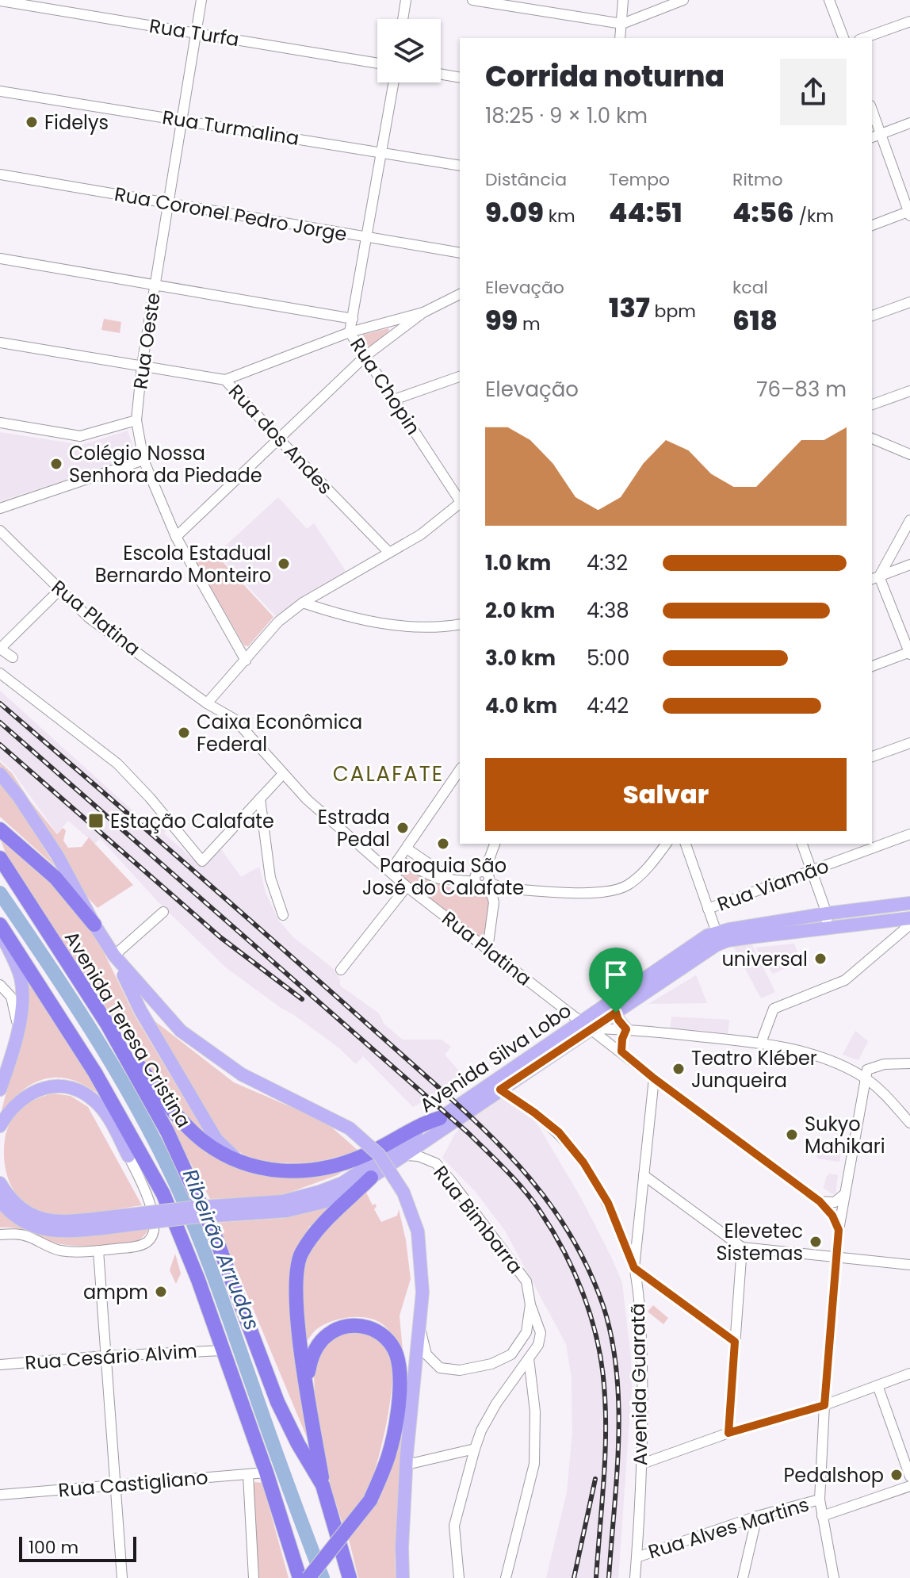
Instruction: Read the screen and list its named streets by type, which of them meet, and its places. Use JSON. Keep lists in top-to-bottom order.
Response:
{
  "streets": {
    "highway": ["Avenida Teresa Cristina"],
    "main road": ["Avenida Silva Lobo"],
    "street": [
      "Rua Turfa",
      "Rua Turmalina",
      "Rua Coronel Pedro Jorge",
      "Rua Oeste",
      "Rua Chopin",
      "Rua dos Andes",
      "Rua Platina",
      "Rua Viamão",
      "Rua Bimbarra",
      "Rua Cesário Alvim",
      "Avenida Guaratã",
      "Rua Castigliano",
      "Rua Alves Martins"
    ]
  },
  "crossings": [
    ["Rua Turfa", "Rua Oeste"],
    ["Rua Turmalina", "Rua Oeste"],
    ["Rua Turmalina", "Rua Chopin"],
    ["Rua Coronel Pedro Jorge", "Rua Oeste"],
    ["Rua Coronel Pedro Jorge", "Rua Chopin"],
    ["Rua Oeste", "Rua dos Andes"],
    ["Rua Platina", "Avenida Silva Lobo"],
    ["Avenida Silva Lobo", "Rua Bimbarra"],
    ["Avenida Silva Lobo", "Avenida Guaratã"],
    ["Avenida Guaratã", "Rua Alves Martins"]
  ],
  "districts": ["CALAFATE"],
  "water": ["Ribeirão Arrudas"],
  "places": {
    "other": [
      "Fidelys",
      "Colégio Nossa Senhora da Piedade",
      "Escola Estadual Bernardo Monteiro",
      "Caixa Econômica Federal",
      "Estrada Pedal",
      "Paroquia São José do Calafate",
      "universal",
      "Teatro Kléber Junqueira",
      "Sukyo Mahikari",
      "Elevetec Sistemas",
      "ampm",
      "Pedalshop"
    ],
    "transit": ["Estação Calafate"]
  },
  "scale_bar": "100 m",
  "page": {
    "heading": ["Corrida noturna", "18:25 · 9 × 1.0 km"],
    "stats": [
      ["Distância", "9.09 km"],
      ["Tempo", "44:51"],
      ["Ritmo", "4:56 /km"],
      ["Elevação", "99 m"],
      ["137 bpm"],
      ["kcal", "618"]
    ],
    "chart": ["Elevação", "76–83 m"],
    "list": [
      {
        "name": "1.0 km",
        "note": "4:32"
      },
      {
        "name": "2.0 km",
        "note": "4:38"
      },
      {
        "name": "3.0 km",
        "note": "5:00"
      },
      {
        "name": "4.0 km",
        "note": "4:42"
      }
    ],
    "buttons": "Salvar",
    "scale": "100 m"
  }
}
